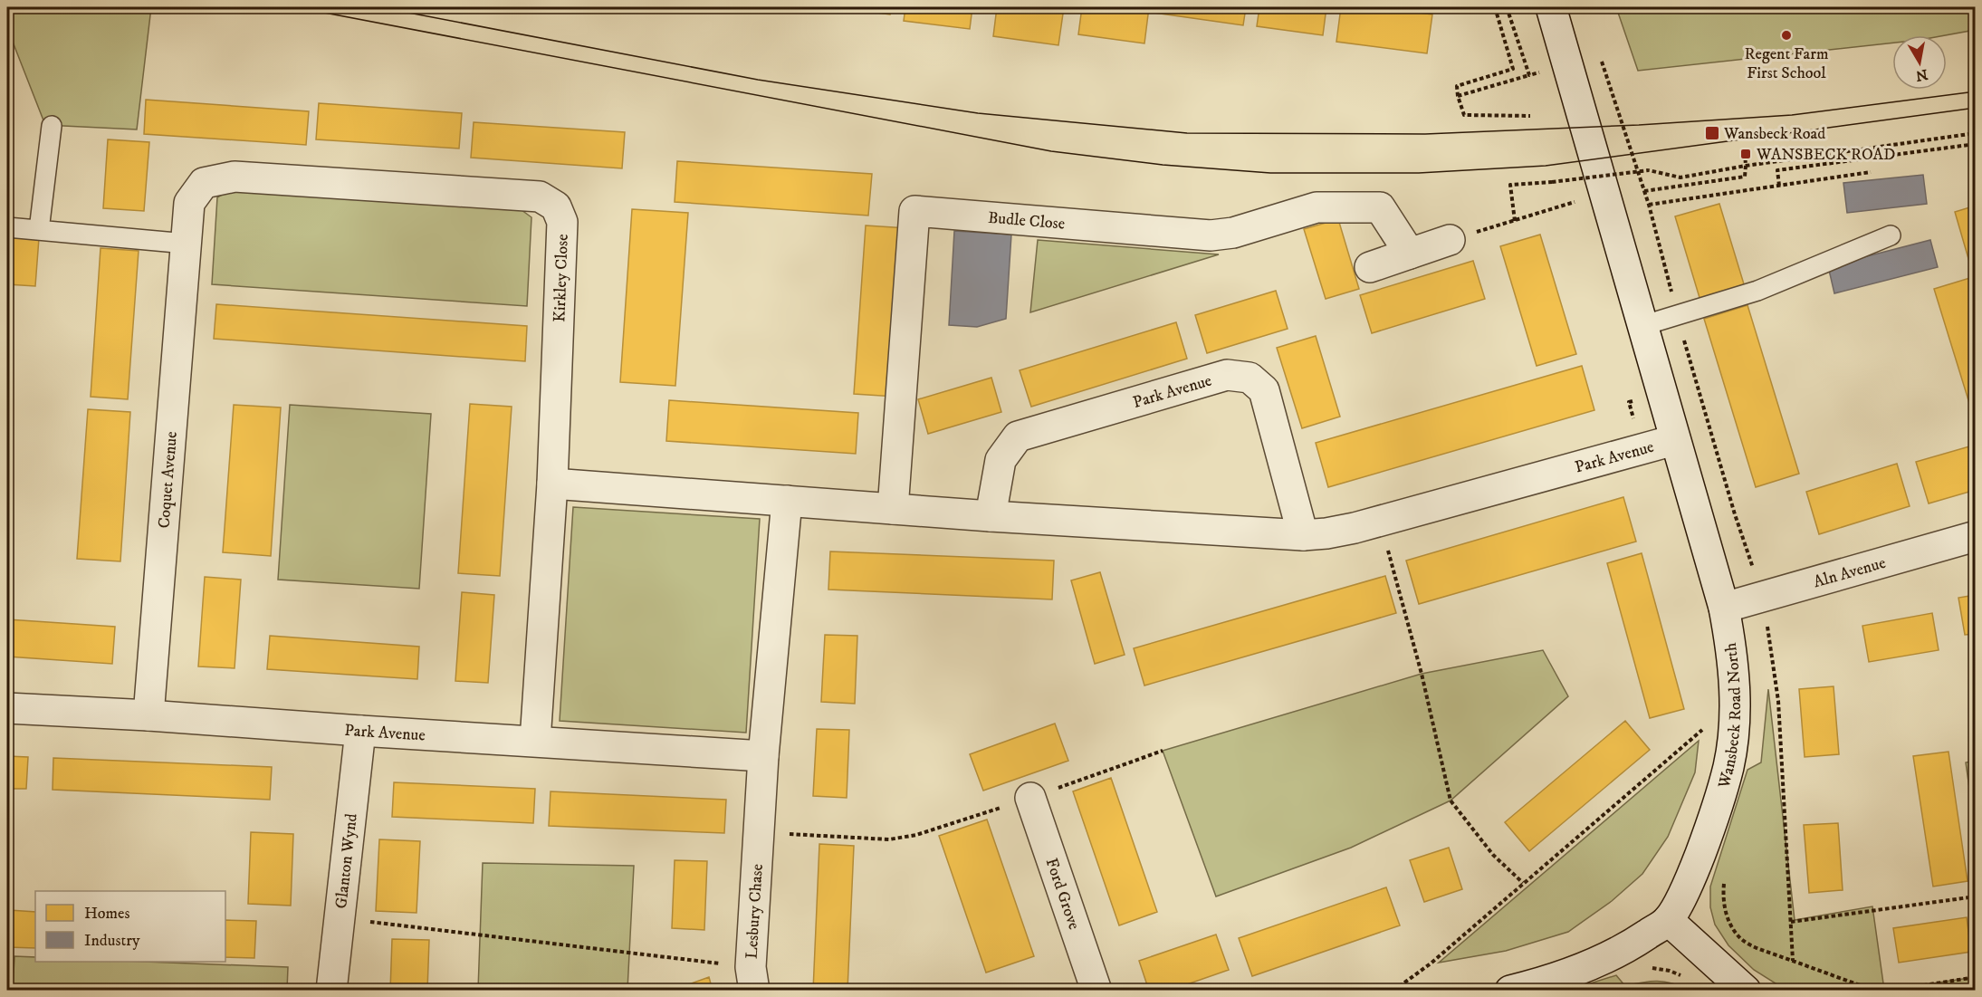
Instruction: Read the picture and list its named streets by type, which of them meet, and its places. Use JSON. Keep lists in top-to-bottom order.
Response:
{
  "streets": {
    "street": [
      "Budle Close",
      "Kirkley Close",
      "Park Avenue",
      "Coquet Avenue",
      "Aln Avenue",
      "Wansbeck Road North",
      "Glanton Wynd",
      "Ford Grove",
      "Lesbury Chase"
    ]
  },
  "crossings": [
    ["Budle Close", "Park Avenue"],
    ["Kirkley Close", "Park Avenue"],
    ["Kirkley Close", "Coquet Avenue"],
    ["Park Avenue", "Coquet Avenue"],
    ["Park Avenue", "Wansbeck Road North"],
    ["Park Avenue", "Glanton Wynd"],
    ["Aln Avenue", "Wansbeck Road North"]
  ],
  "places": {
    "other": ["Regent Farm First School"],
    "transit": ["Wansbeck Road", "WANSBECK ROAD"]
  },
  "legend": ["Homes", "Industry"],
  "north": "bottom"
}
